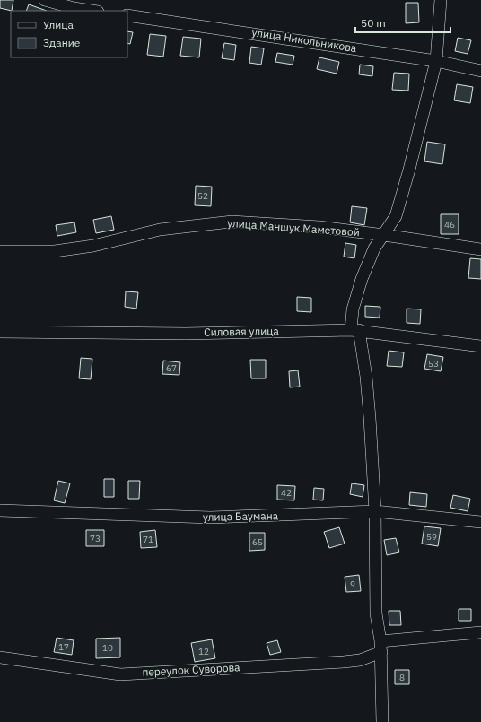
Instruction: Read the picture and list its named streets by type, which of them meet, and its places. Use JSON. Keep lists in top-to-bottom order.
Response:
{
  "streets": {
    "street": [
      "улица Никольникова",
      "улица Маншук Маметовой",
      "Силовая улица",
      "улица Баумана",
      "переулок Суворова"
    ]
  },
  "house_numbers": [
    "52",
    "46",
    "53",
    "67",
    "42",
    "59",
    "73",
    "71",
    "65",
    "9",
    "17",
    "10",
    "12",
    "8"
  ],
  "legend": ["Улица", "Здание"],
  "scale_bar": "50 m"
}
